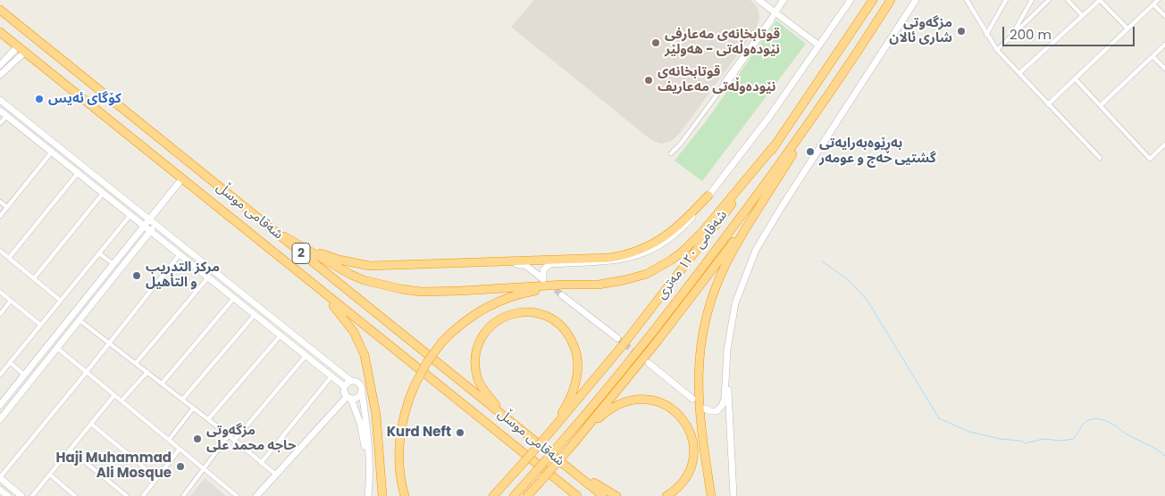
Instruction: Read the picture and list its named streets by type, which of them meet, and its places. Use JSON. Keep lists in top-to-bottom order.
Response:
{
  "streets": {
    "highway": ["شەقامی موسڵ", "2", "شەقامی ١٢٠ مەتری"]
  },
  "places": [
    "مزگەوتی شاری ئالان",
    "قوتابخانەی مەعارفی نێودەوڵەتی - هەولێر",
    "قوتابخانەی نێودەوڵەتی مەعاریف",
    "کۆگای ئەیس",
    "بەڕێوەبەرایەتی گشتیی حەج و عومەر",
    "مركز التدريب و التأهيل",
    "Kurd Neft",
    "مزگه‌وتی حاجه‌ محمد علی",
    "Haji Muhammad Ali Mosque"
  ],
  "scale_bar": "200 m"
}
